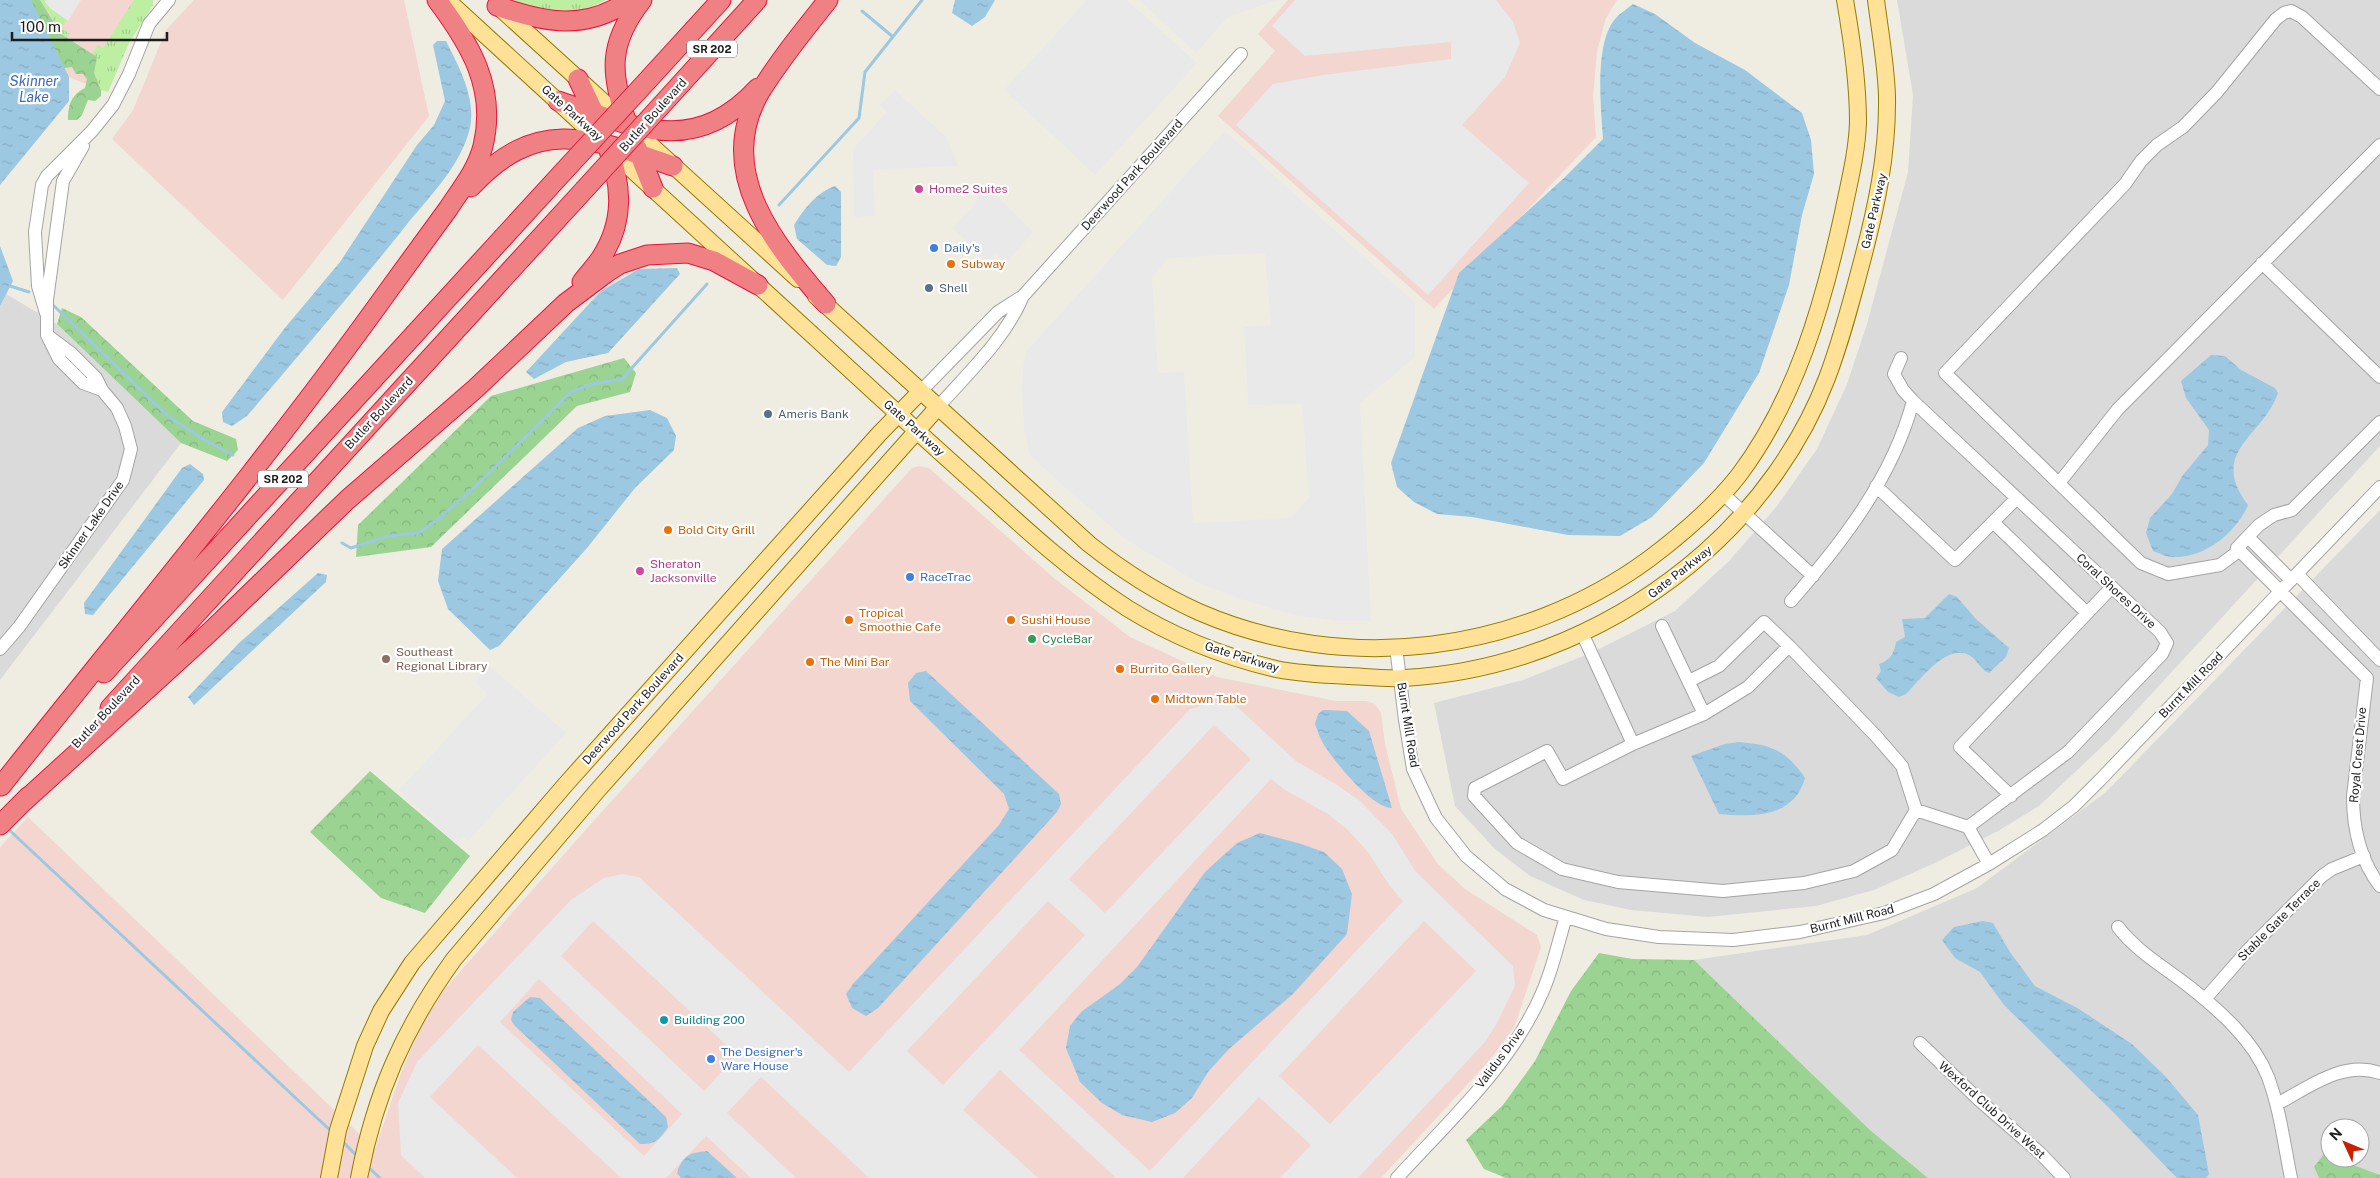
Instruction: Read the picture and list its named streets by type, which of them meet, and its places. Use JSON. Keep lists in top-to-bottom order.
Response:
{
  "streets": {
    "highway": ["SR 202", "Butler Boulevard"],
    "main road": ["Gate Parkway", "Deerwood Park Boulevard"],
    "street": [
      "Skinner Lake Drive",
      "Coral Shores Drive",
      "Burnt Mill Road",
      "Royal Crest Drive",
      "Stable Gate Terrace",
      "Validus Drive",
      "Wexford Club Drive West"
    ]
  },
  "crossings": [
    ["Gate Parkway", "Deerwood Park Boulevard"],
    ["Gate Parkway", "Burnt Mill Road"],
    ["Burnt Mill Road", "Validus Drive"],
    ["Royal Crest Drive", "Stable Gate Terrace"]
  ],
  "water": ["Skinner Lake"],
  "places": [
    "Home2 Suites",
    "Daily's",
    "Subway",
    "Shell",
    "Ameris Bank",
    "Bold City Grill",
    "Sheraton Jacksonville",
    "RaceTrac",
    "Tropical Smoothie Cafe",
    "Sushi House",
    "CycleBar",
    "Southeast Regional Library",
    "The Mini Bar",
    "Burrito Gallery",
    "Midtown Table",
    "Building 200",
    "The Designer's Ware House"
  ],
  "scale_bar": "100 m",
  "north": "top left"
}
